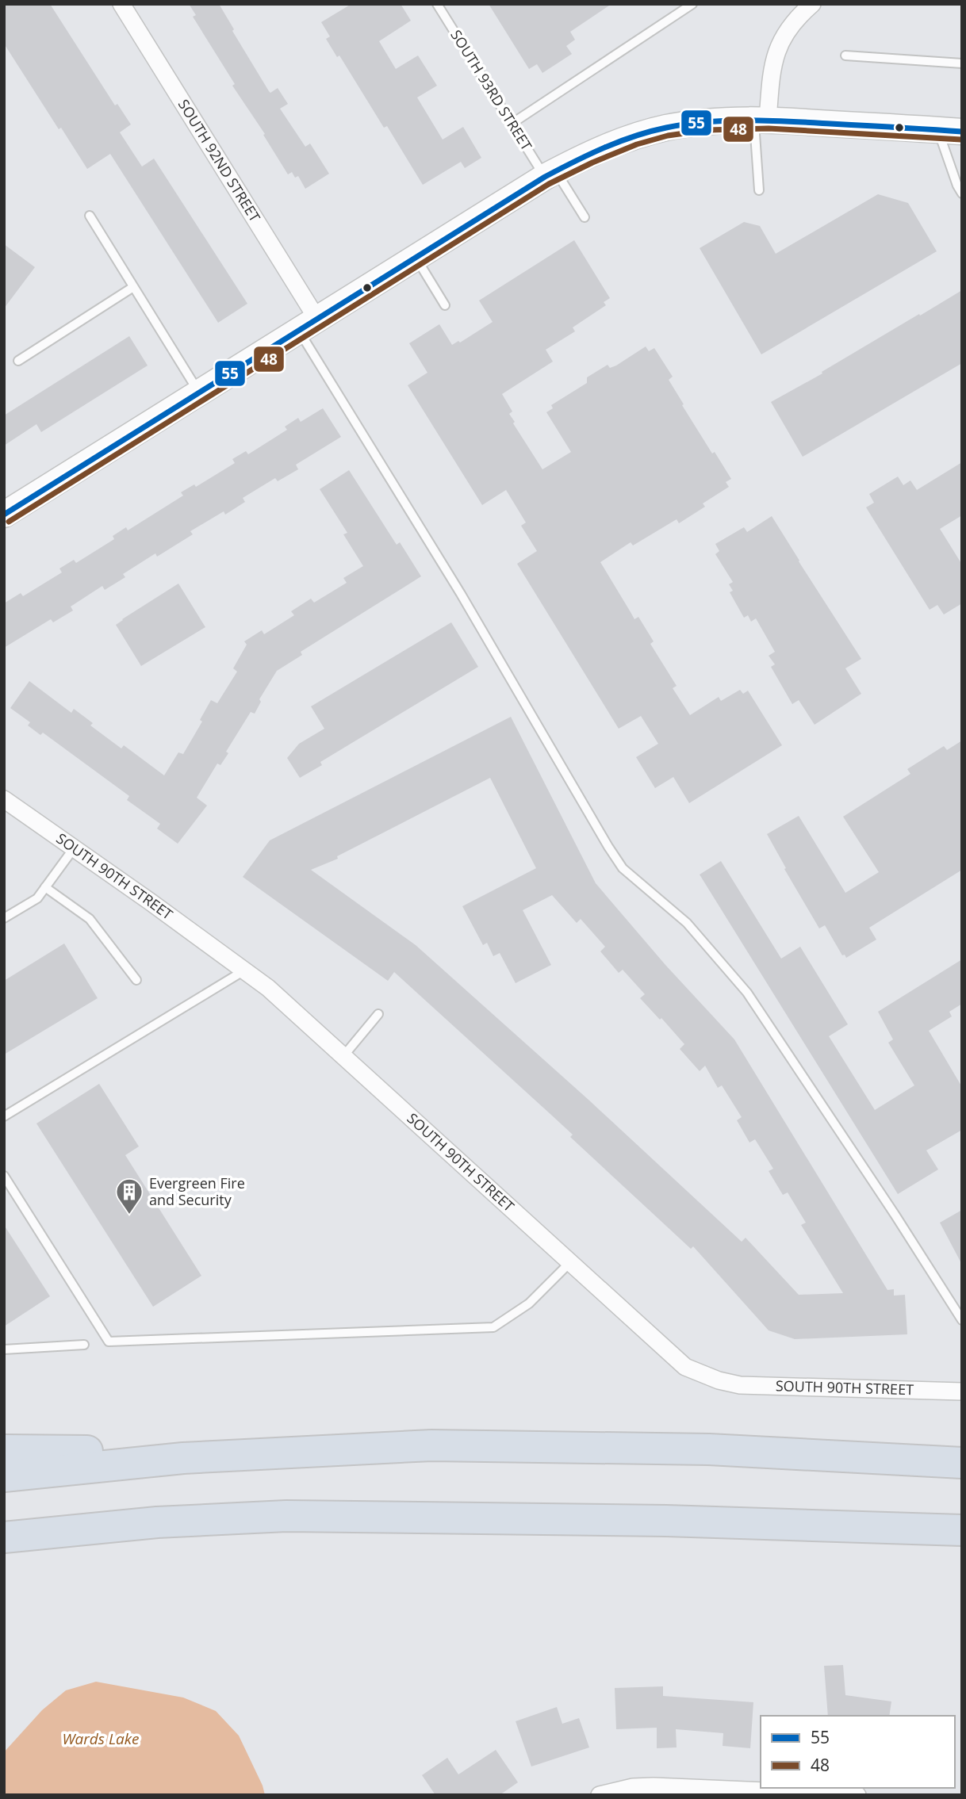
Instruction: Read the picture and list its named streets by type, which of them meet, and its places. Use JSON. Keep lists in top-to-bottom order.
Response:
{
  "streets": {
    "street": ["SOUTH 92ND STREET", "SOUTH 90TH STREET"],
    "lane": ["SOUTH 93RD STREET"]
  },
  "water": ["Wards Lake"],
  "places": {
    "building": ["Evergreen Fire and Security"]
  },
  "lines": ["transit line 55", "transit line 48"],
  "legend": ["55", "48"]
}
